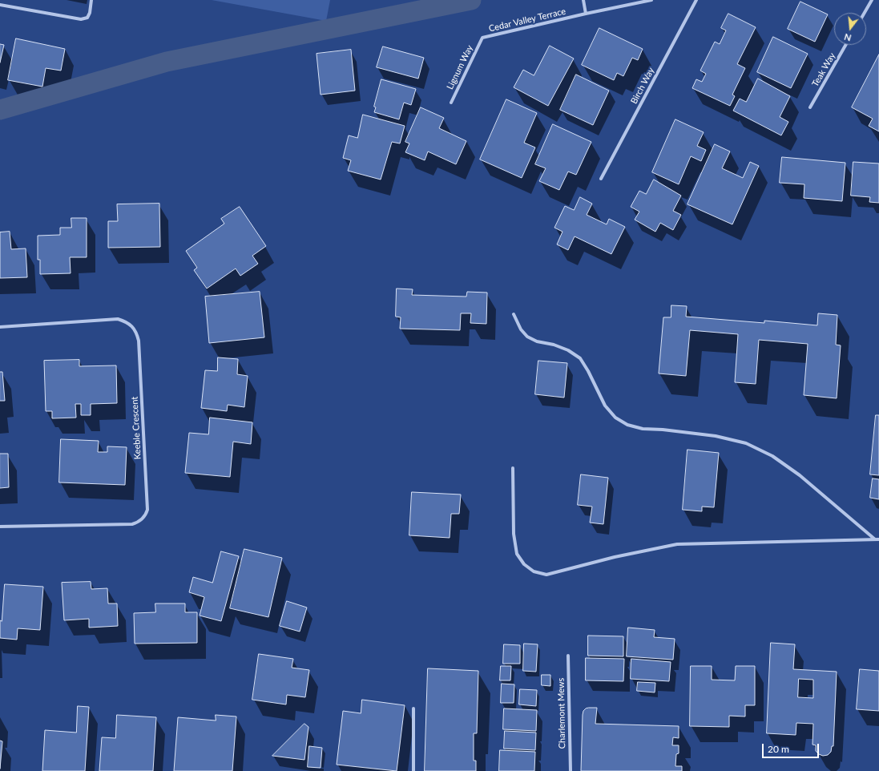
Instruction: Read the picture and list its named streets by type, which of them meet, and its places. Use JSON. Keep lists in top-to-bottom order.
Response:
{
  "streets": {
    "street": [
      "Cedar Valley Terrace",
      "Lignum Way",
      "Teak Way",
      "Birch Way",
      "Keeble Crescent",
      "Charlemont Mews"
    ]
  },
  "crossings": [
    ["Cedar Valley Terrace", "Lignum Way"]
  ],
  "scale_bar": "20 m",
  "north": "bottom"
}
